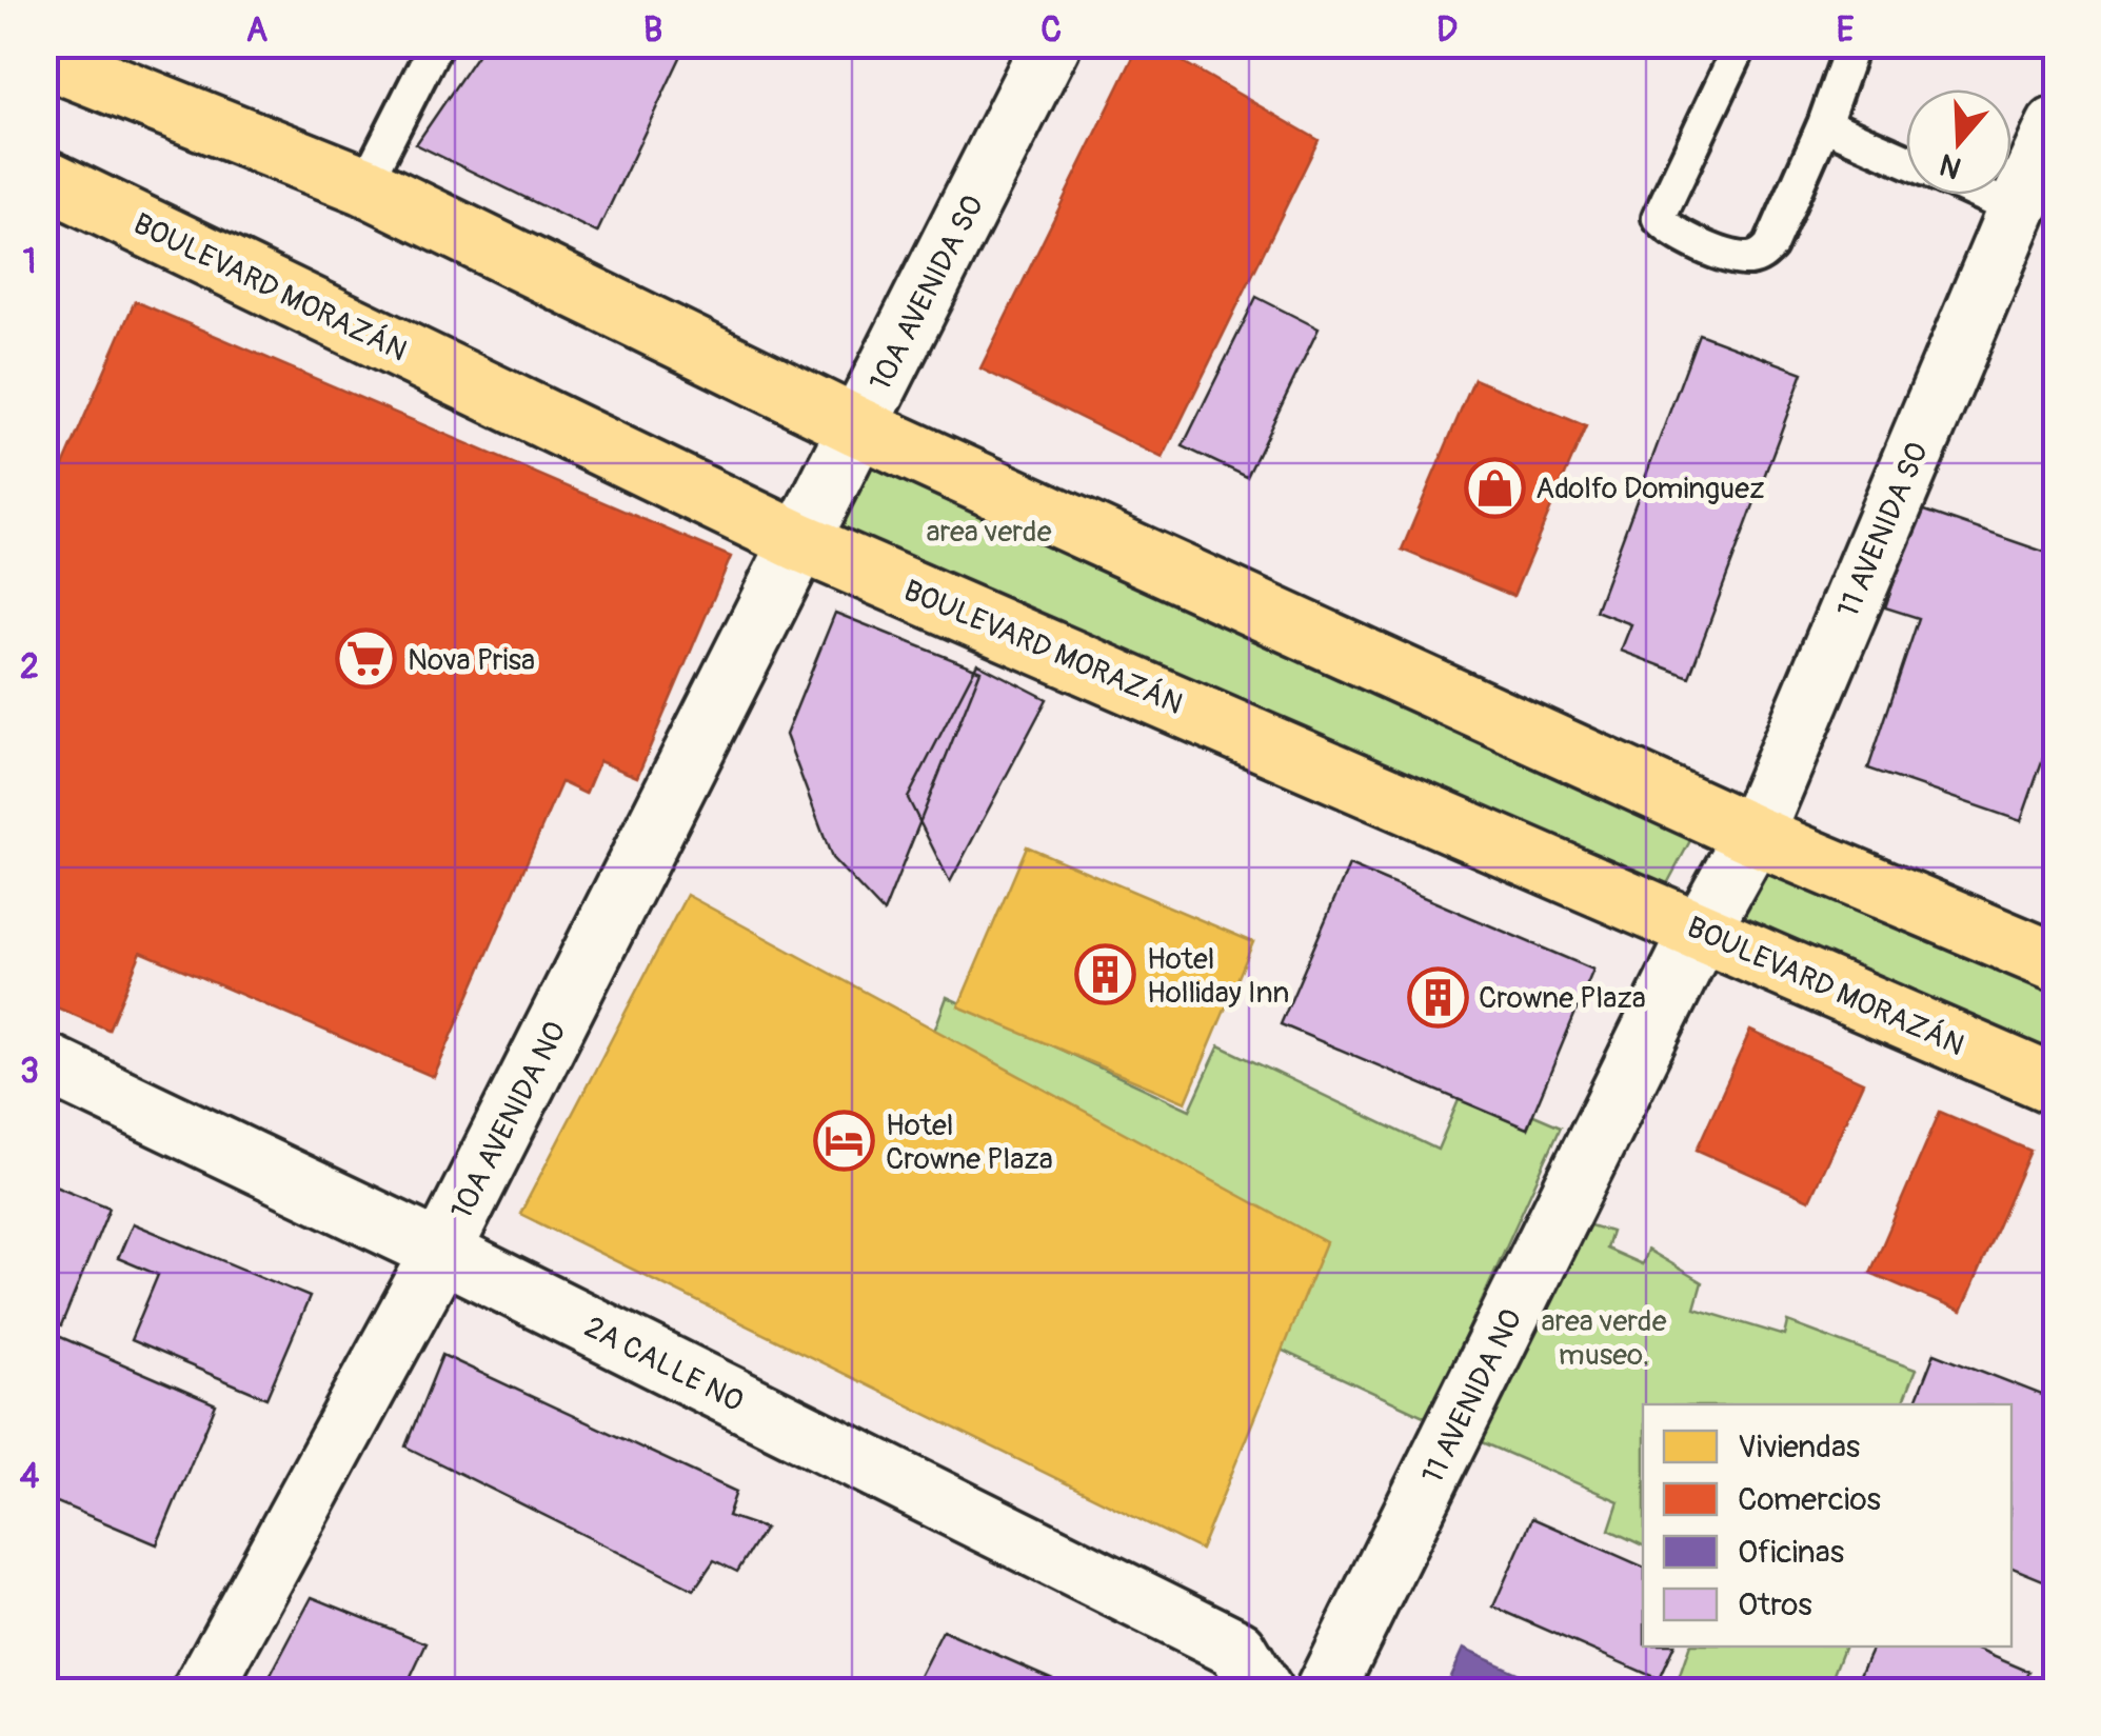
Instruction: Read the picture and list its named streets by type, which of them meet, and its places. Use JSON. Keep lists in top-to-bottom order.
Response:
{
  "streets": {
    "main road": ["BOULEVARD MORAZÁN"],
    "street": [
      "10A AVENIDA SO",
      "11 AVENIDA SO",
      "10A AVENIDA NO",
      "2A CALLE NO",
      "11 AVENIDA NO"
    ]
  },
  "crossings": [
    ["BOULEVARD MORAZÁN", "10A AVENIDA SO"],
    ["BOULEVARD MORAZÁN", "11 AVENIDA SO"],
    ["BOULEVARD MORAZÁN", "10A AVENIDA NO"],
    ["BOULEVARD MORAZÁN", "11 AVENIDA NO"],
    ["10A AVENIDA SO", "10A AVENIDA NO"],
    ["11 AVENIDA SO", "11 AVENIDA NO"],
    ["10A AVENIDA NO", "2A CALLE NO"]
  ],
  "parks": ["area verde", "area verde museo."],
  "places": {
    "shop": ["Adolfo Dominguez"],
    "supermarket": ["Nova Prisa"],
    "building": ["Hotel Holliday Inn", "Crowne Plaza"],
    "hotel": ["Hotel Crowne Plaza"]
  },
  "legend": [
    "Viviendas",
    "Comercios",
    "Oficinas",
    "Otros"
  ],
  "north": "bottom",
  "grid": {
    "columns": [
      "A",
      "B",
      "C",
      "D",
      "E"
    ],
    "rows": [
      "1",
      "2",
      "3",
      "4"
    ]
  }
}
